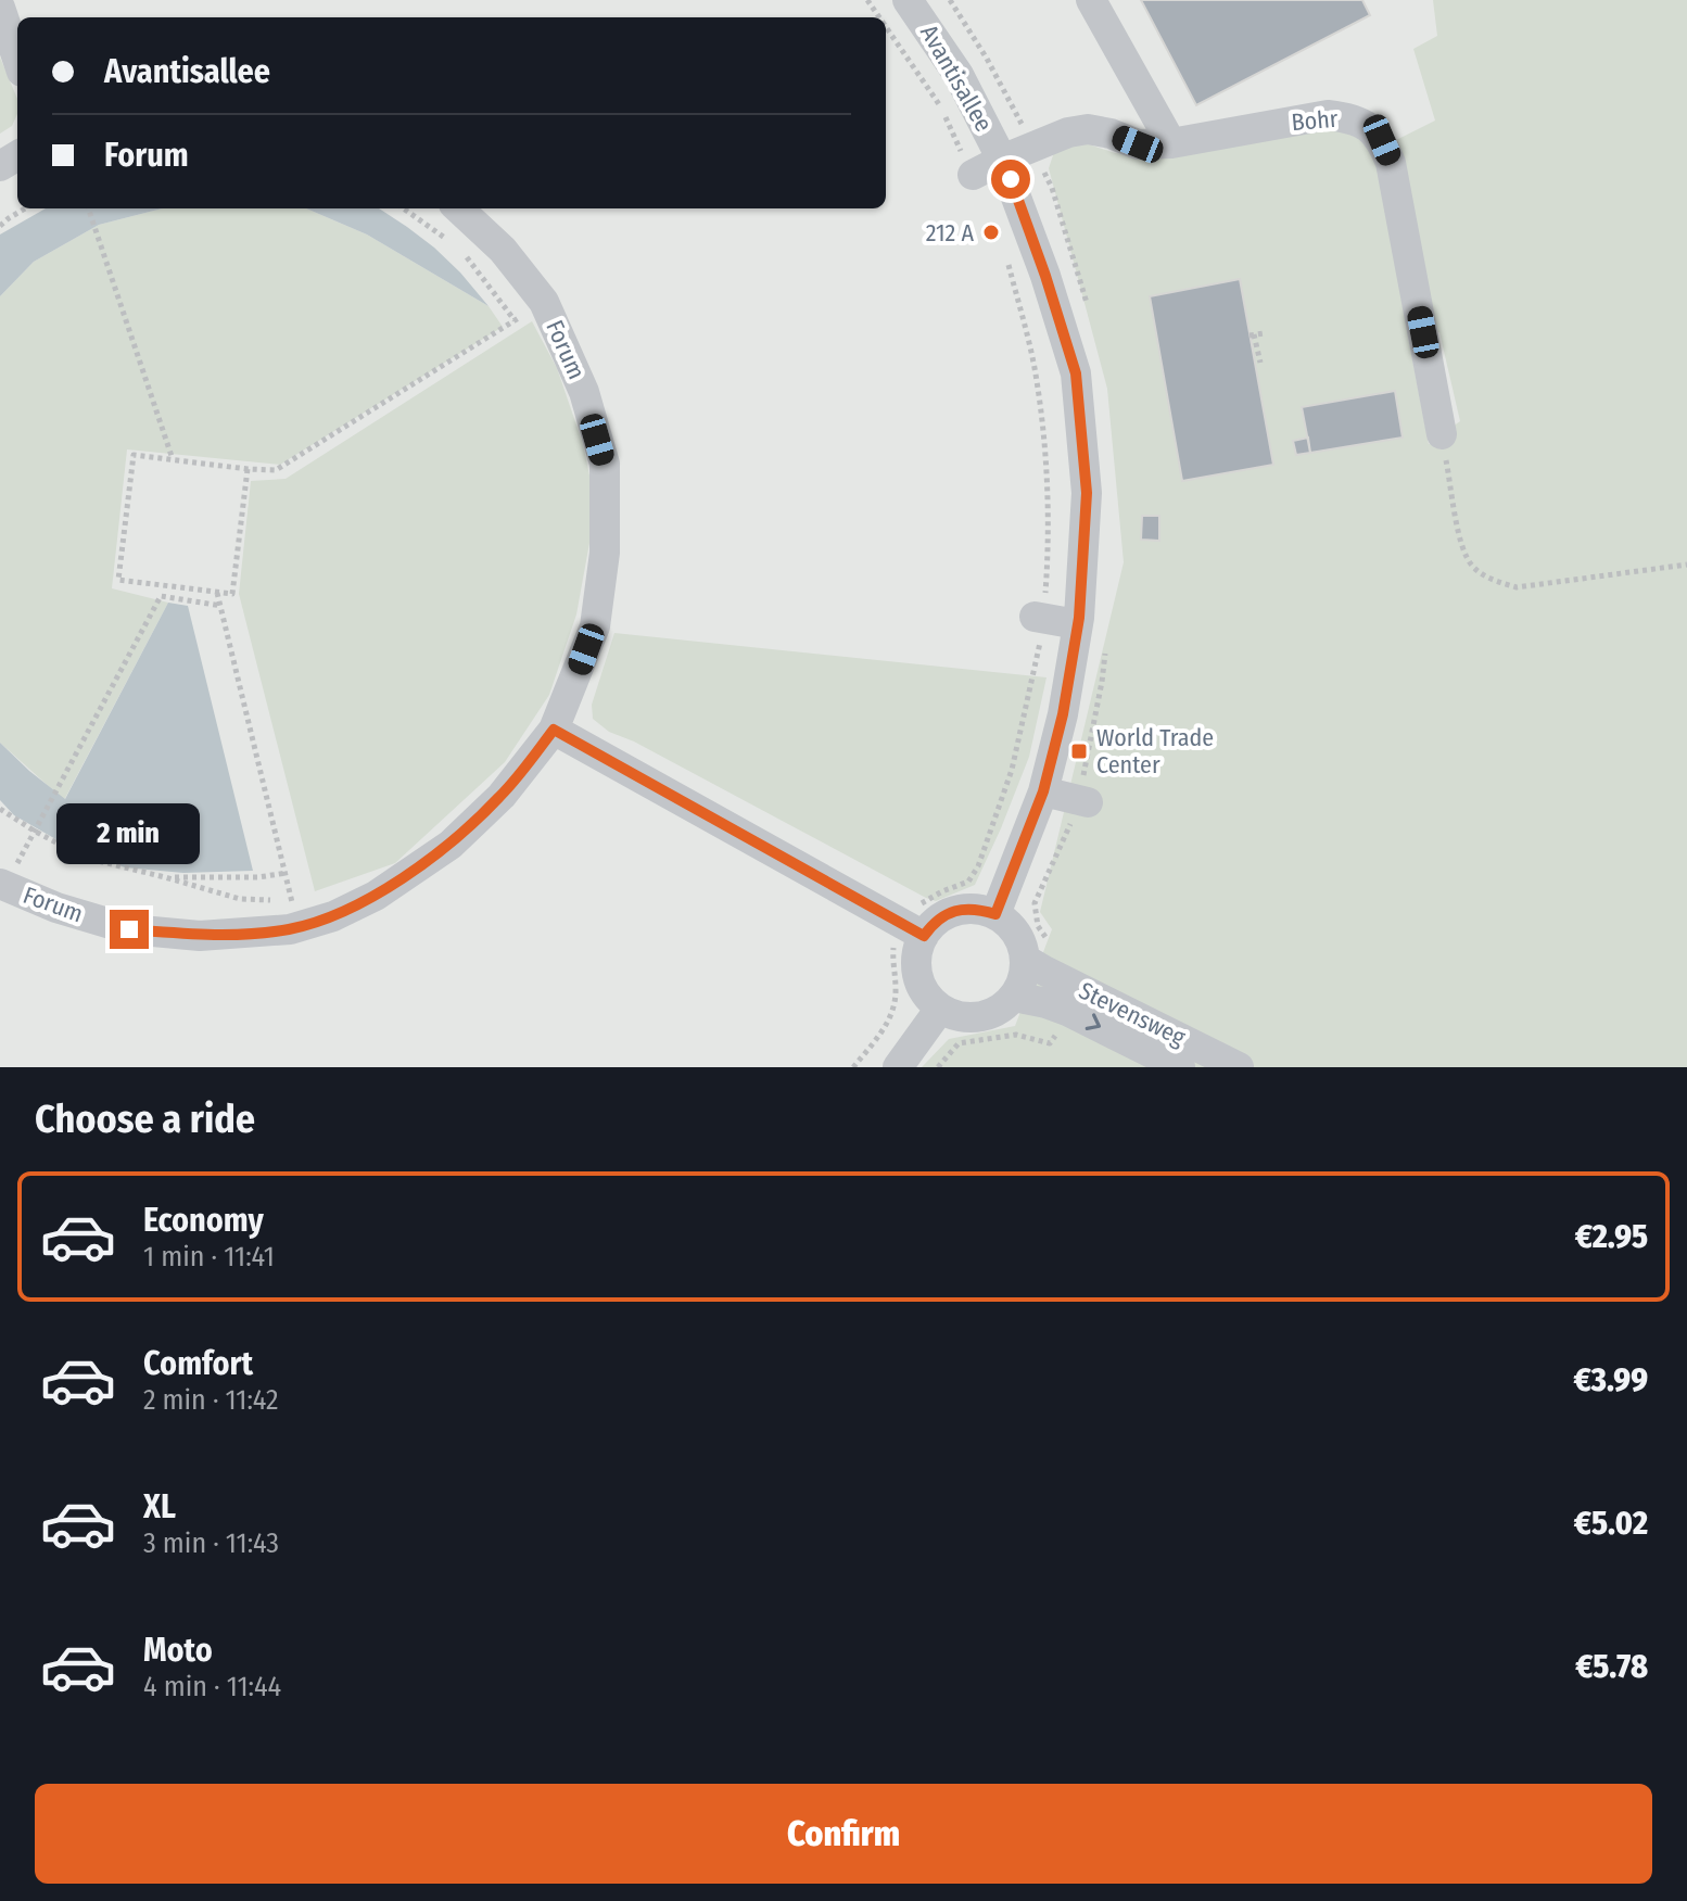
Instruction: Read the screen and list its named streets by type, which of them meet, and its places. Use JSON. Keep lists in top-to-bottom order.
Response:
{
  "streets": {
    "street": [
      "Avantisallee",
      "Bohr",
      "Forum",
      "Stevensweg"
    ]
  },
  "crossings": [
    ["Avantisallee", "Bohr"],
    ["Avantisallee", "Stevensweg"]
  ],
  "places": {
    "other": ["212 A"],
    "transit": ["World Trade Center"]
  },
  "page": {
    "banner": ["Avantisallee", "Forum"],
    "bubble": "2 min",
    "heading": "Choose a ride",
    "list": [
      {
        "name": "Economy",
        "note": "1 min · 11:41",
        "value": "€2.95"
      },
      {
        "name": "Comfort",
        "note": "2 min · 11:42",
        "value": "€3.99"
      },
      {
        "name": "XL",
        "note": "3 min · 11:43",
        "value": "€5.02"
      },
      {
        "name": "Moto",
        "note": "4 min · 11:44",
        "value": "€5.78"
      }
    ],
    "buttons": "Confirm"
  }
}
